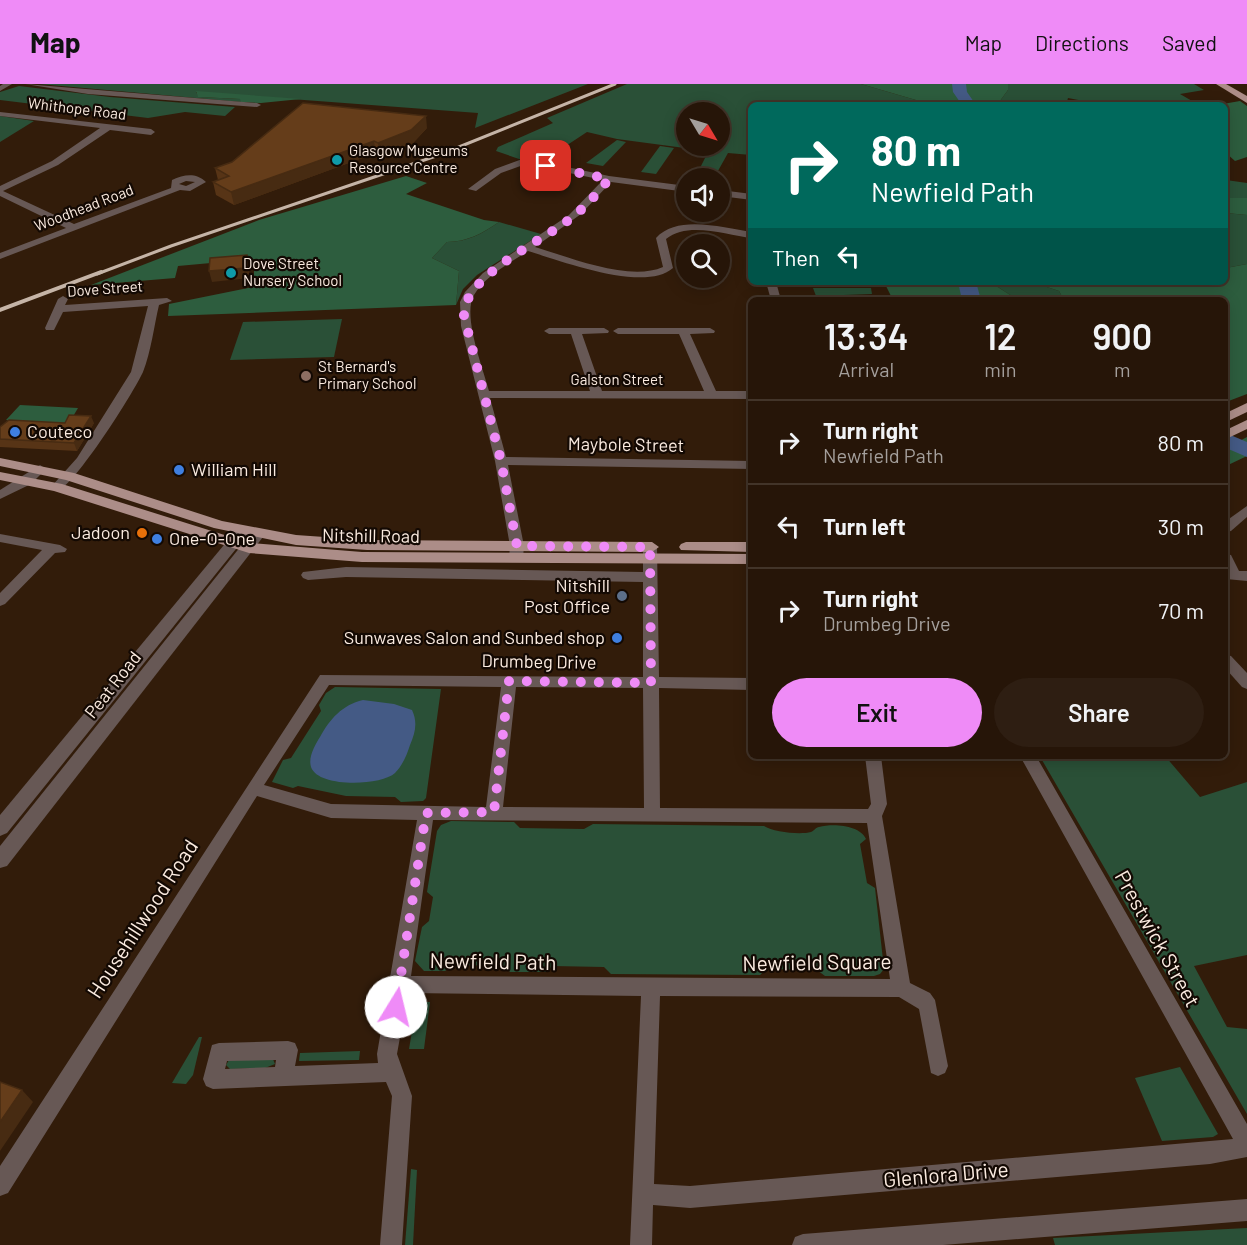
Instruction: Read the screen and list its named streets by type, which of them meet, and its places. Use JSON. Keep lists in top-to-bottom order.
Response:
{
  "streets": {
    "main road": ["Nitshill Road"],
    "street": [
      "Whithope Road",
      "Woodhead Road",
      "Dove Street",
      "Galston Street",
      "Maybole Street",
      "Drumbeg Drive",
      "Peat Road",
      "Househillwood Road",
      "Prestwick Street",
      "Newfield Path",
      "Newfield Square",
      "Glenlora Drive"
    ]
  },
  "crossings": [
    ["Dove Street", "Nitshill Road"],
    ["Nitshill Road", "Peat Road"],
    ["Drumbeg Drive", "Househillwood Road"],
    ["Prestwick Street", "Glenlora Drive"],
    ["Newfield Path", "Newfield Square"]
  ],
  "places": [
    "Glasgow Museums Resource Centre",
    "Dove Street Nursery School",
    "St Bernard's Primary School",
    "Couteco",
    "William Hill",
    "Jadoon",
    "One-O-One",
    "Nitshill Post Office",
    "Sunwaves Salon and Sunbed shop"
  ],
  "north": "bottom right",
  "page": {
    "header": "Map",
    "nav": ["Map", "Directions", "Saved"],
    "turn": ["80 m", "Newfield Path"],
    "then": "Then",
    "eta": [
      "13:34",
      "Arrival",
      "12",
      "min",
      "900",
      "m"
    ],
    "list": [
      {
        "name": "Turn right",
        "note": "Newfield Path",
        "value": "80 m"
      },
      {
        "name": "Turn left",
        "value": "30 m"
      },
      {
        "name": "Turn right",
        "note": "Drumbeg Drive",
        "value": "70 m"
      }
    ],
    "buttons": ["Exit", "Share"]
  }
}
